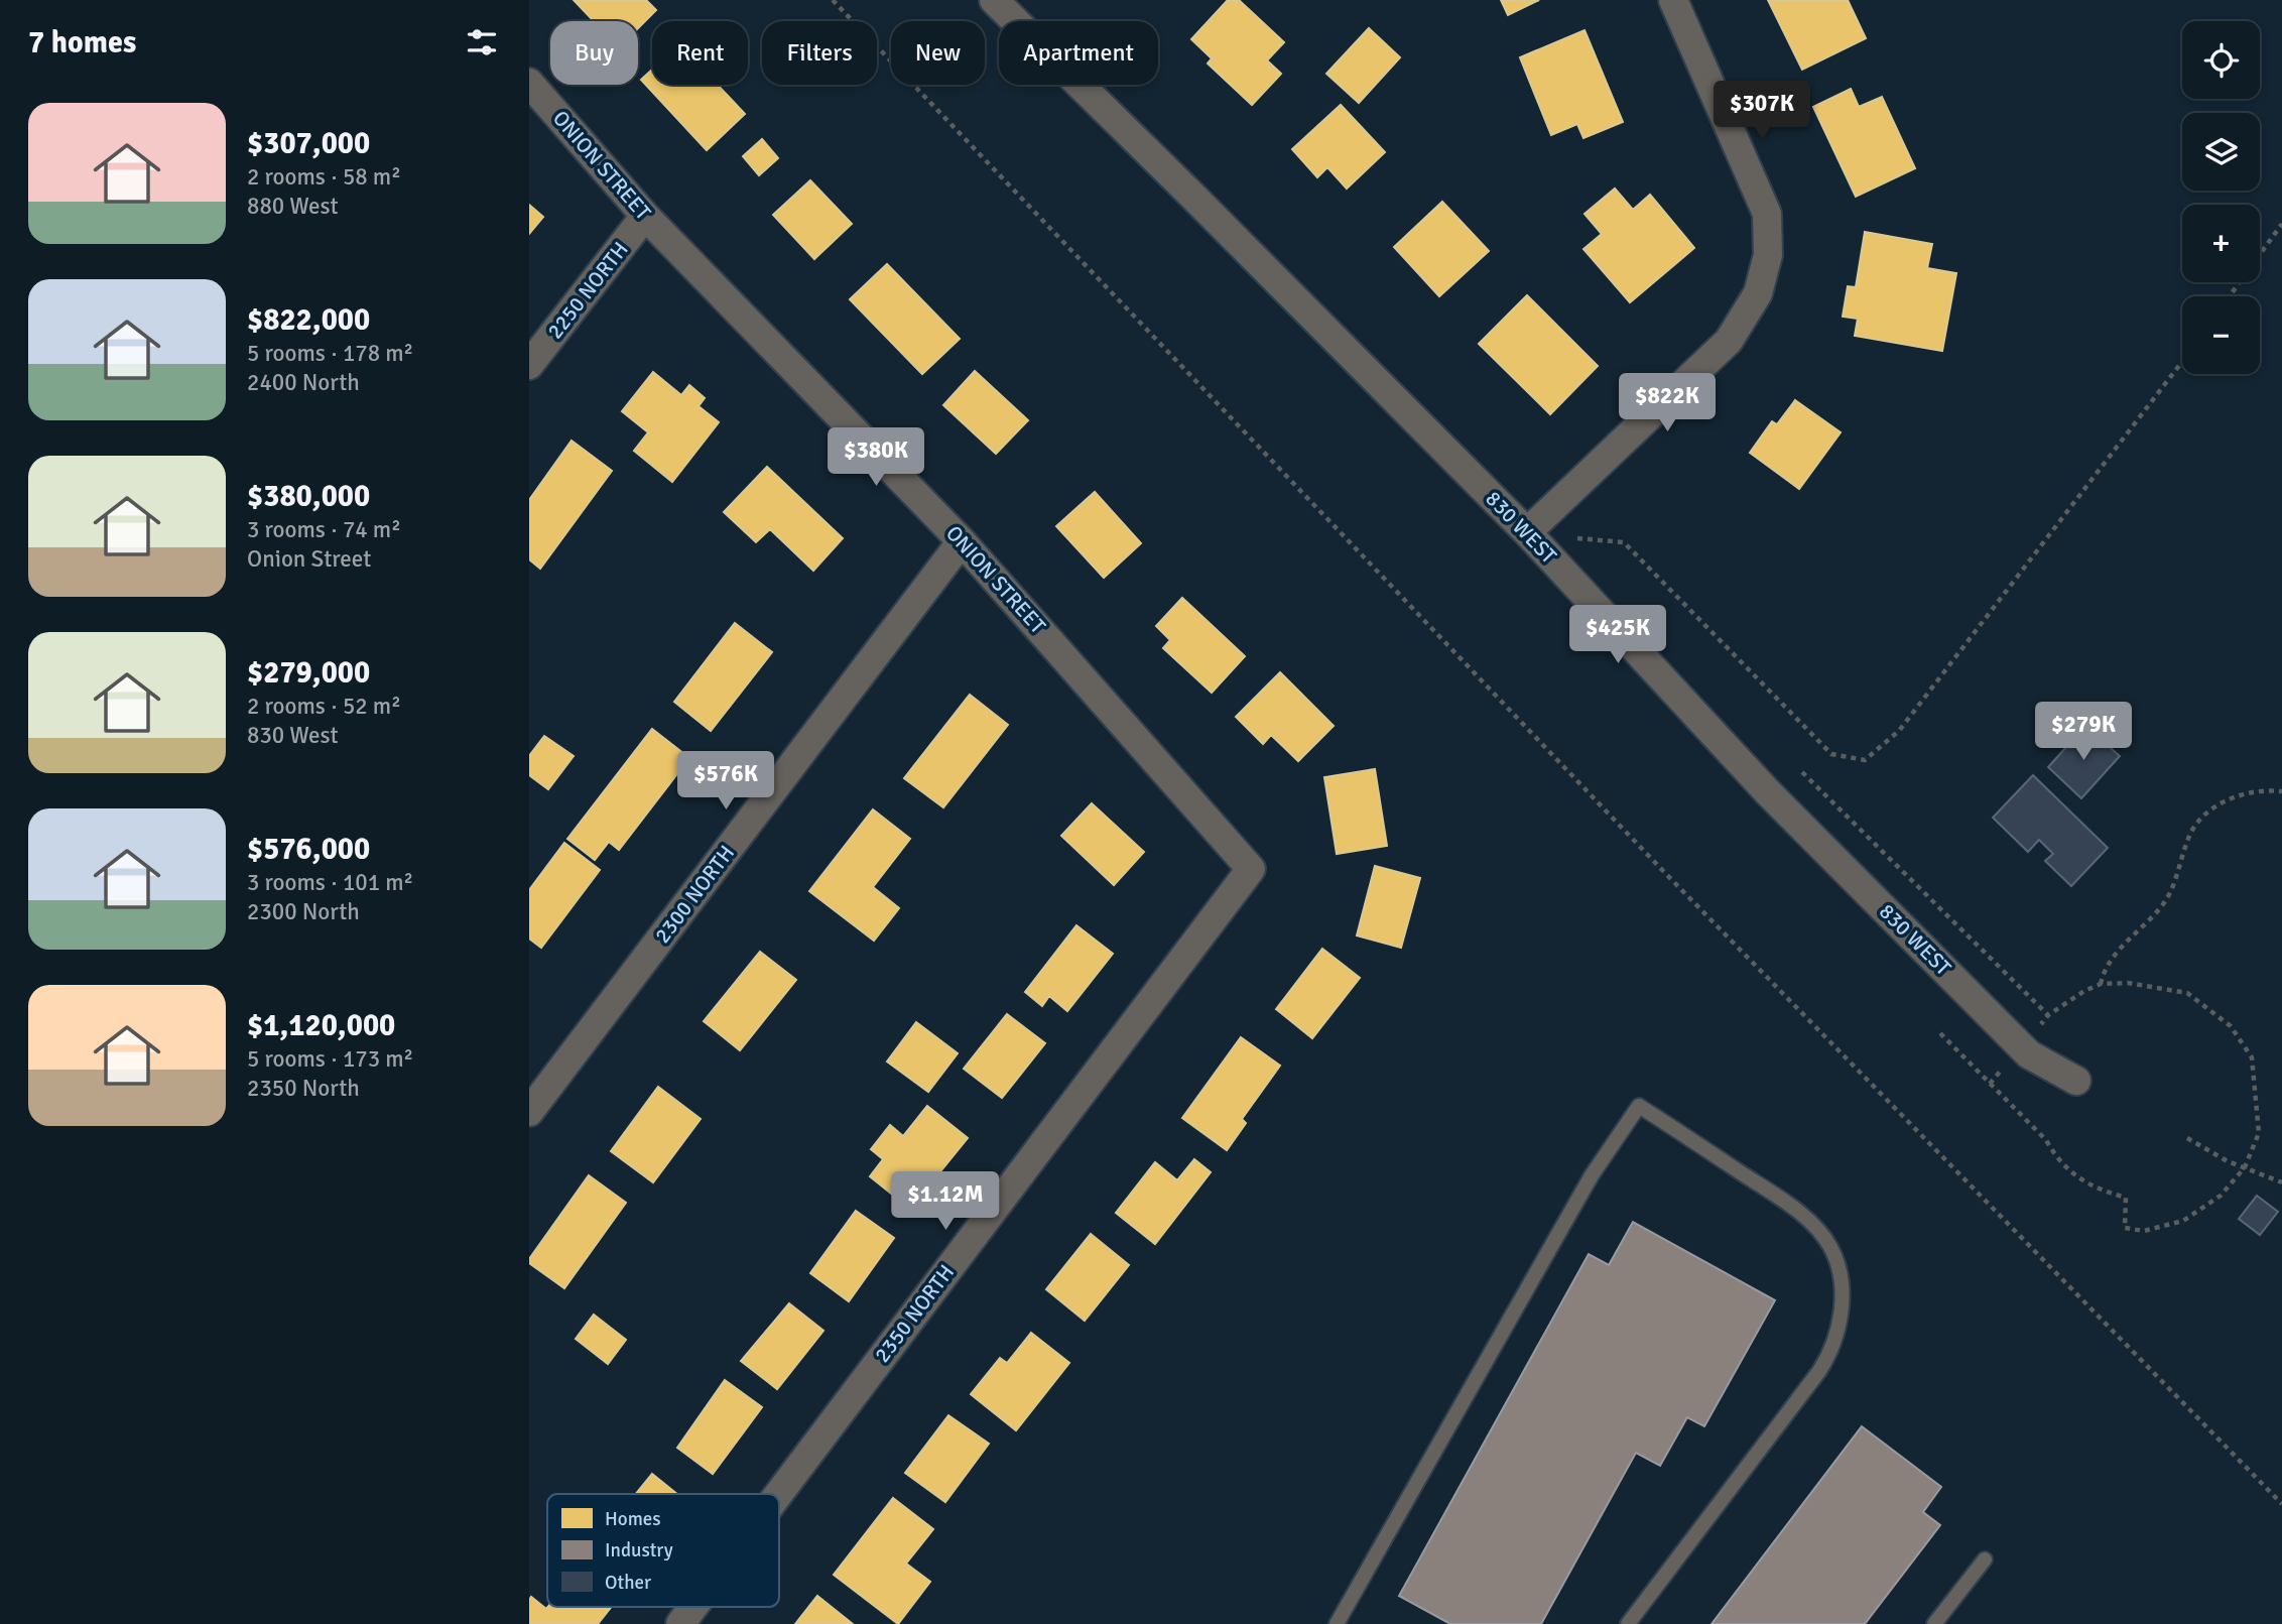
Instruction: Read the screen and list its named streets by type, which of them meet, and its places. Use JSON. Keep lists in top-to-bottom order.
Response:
{
  "streets": {
    "street": [
      "ONION STREET",
      "2250 NORTH",
      "830 WEST",
      "2300 NORTH",
      "2350 NORTH"
    ]
  },
  "crossings": [
    ["ONION STREET", "2250 NORTH"],
    ["ONION STREET", "2300 NORTH"],
    ["ONION STREET", "2350 NORTH"]
  ],
  "legend": ["Homes", "Industry", "Other"],
  "page": {
    "heading": "7 homes",
    "map_buttons": ["+", "−"],
    "chip": [
      "Buy",
      "Rent",
      "Filters",
      "New",
      "Apartment"
    ],
    "price": [
      "$307K",
      "$822K",
      "$380K",
      "$425K",
      "$279K",
      "$576K",
      "$1.12M"
    ],
    "list": [
      {
        "name": "$307,000",
        "note": "2 rooms · 58 m² · 880 West"
      },
      {
        "name": "$822,000",
        "note": "5 rooms · 178 m² · 2400 North"
      },
      {
        "name": "$380,000",
        "note": "3 rooms · 74 m² · Onion Street"
      },
      {
        "name": "$279,000",
        "note": "2 rooms · 52 m² · 830 West"
      },
      {
        "name": "$576,000",
        "note": "3 rooms · 101 m² · 2300 North"
      },
      {
        "name": "$1,120,000",
        "note": "5 rooms · 173 m² · 2350 North"
      }
    ]
  }
}
